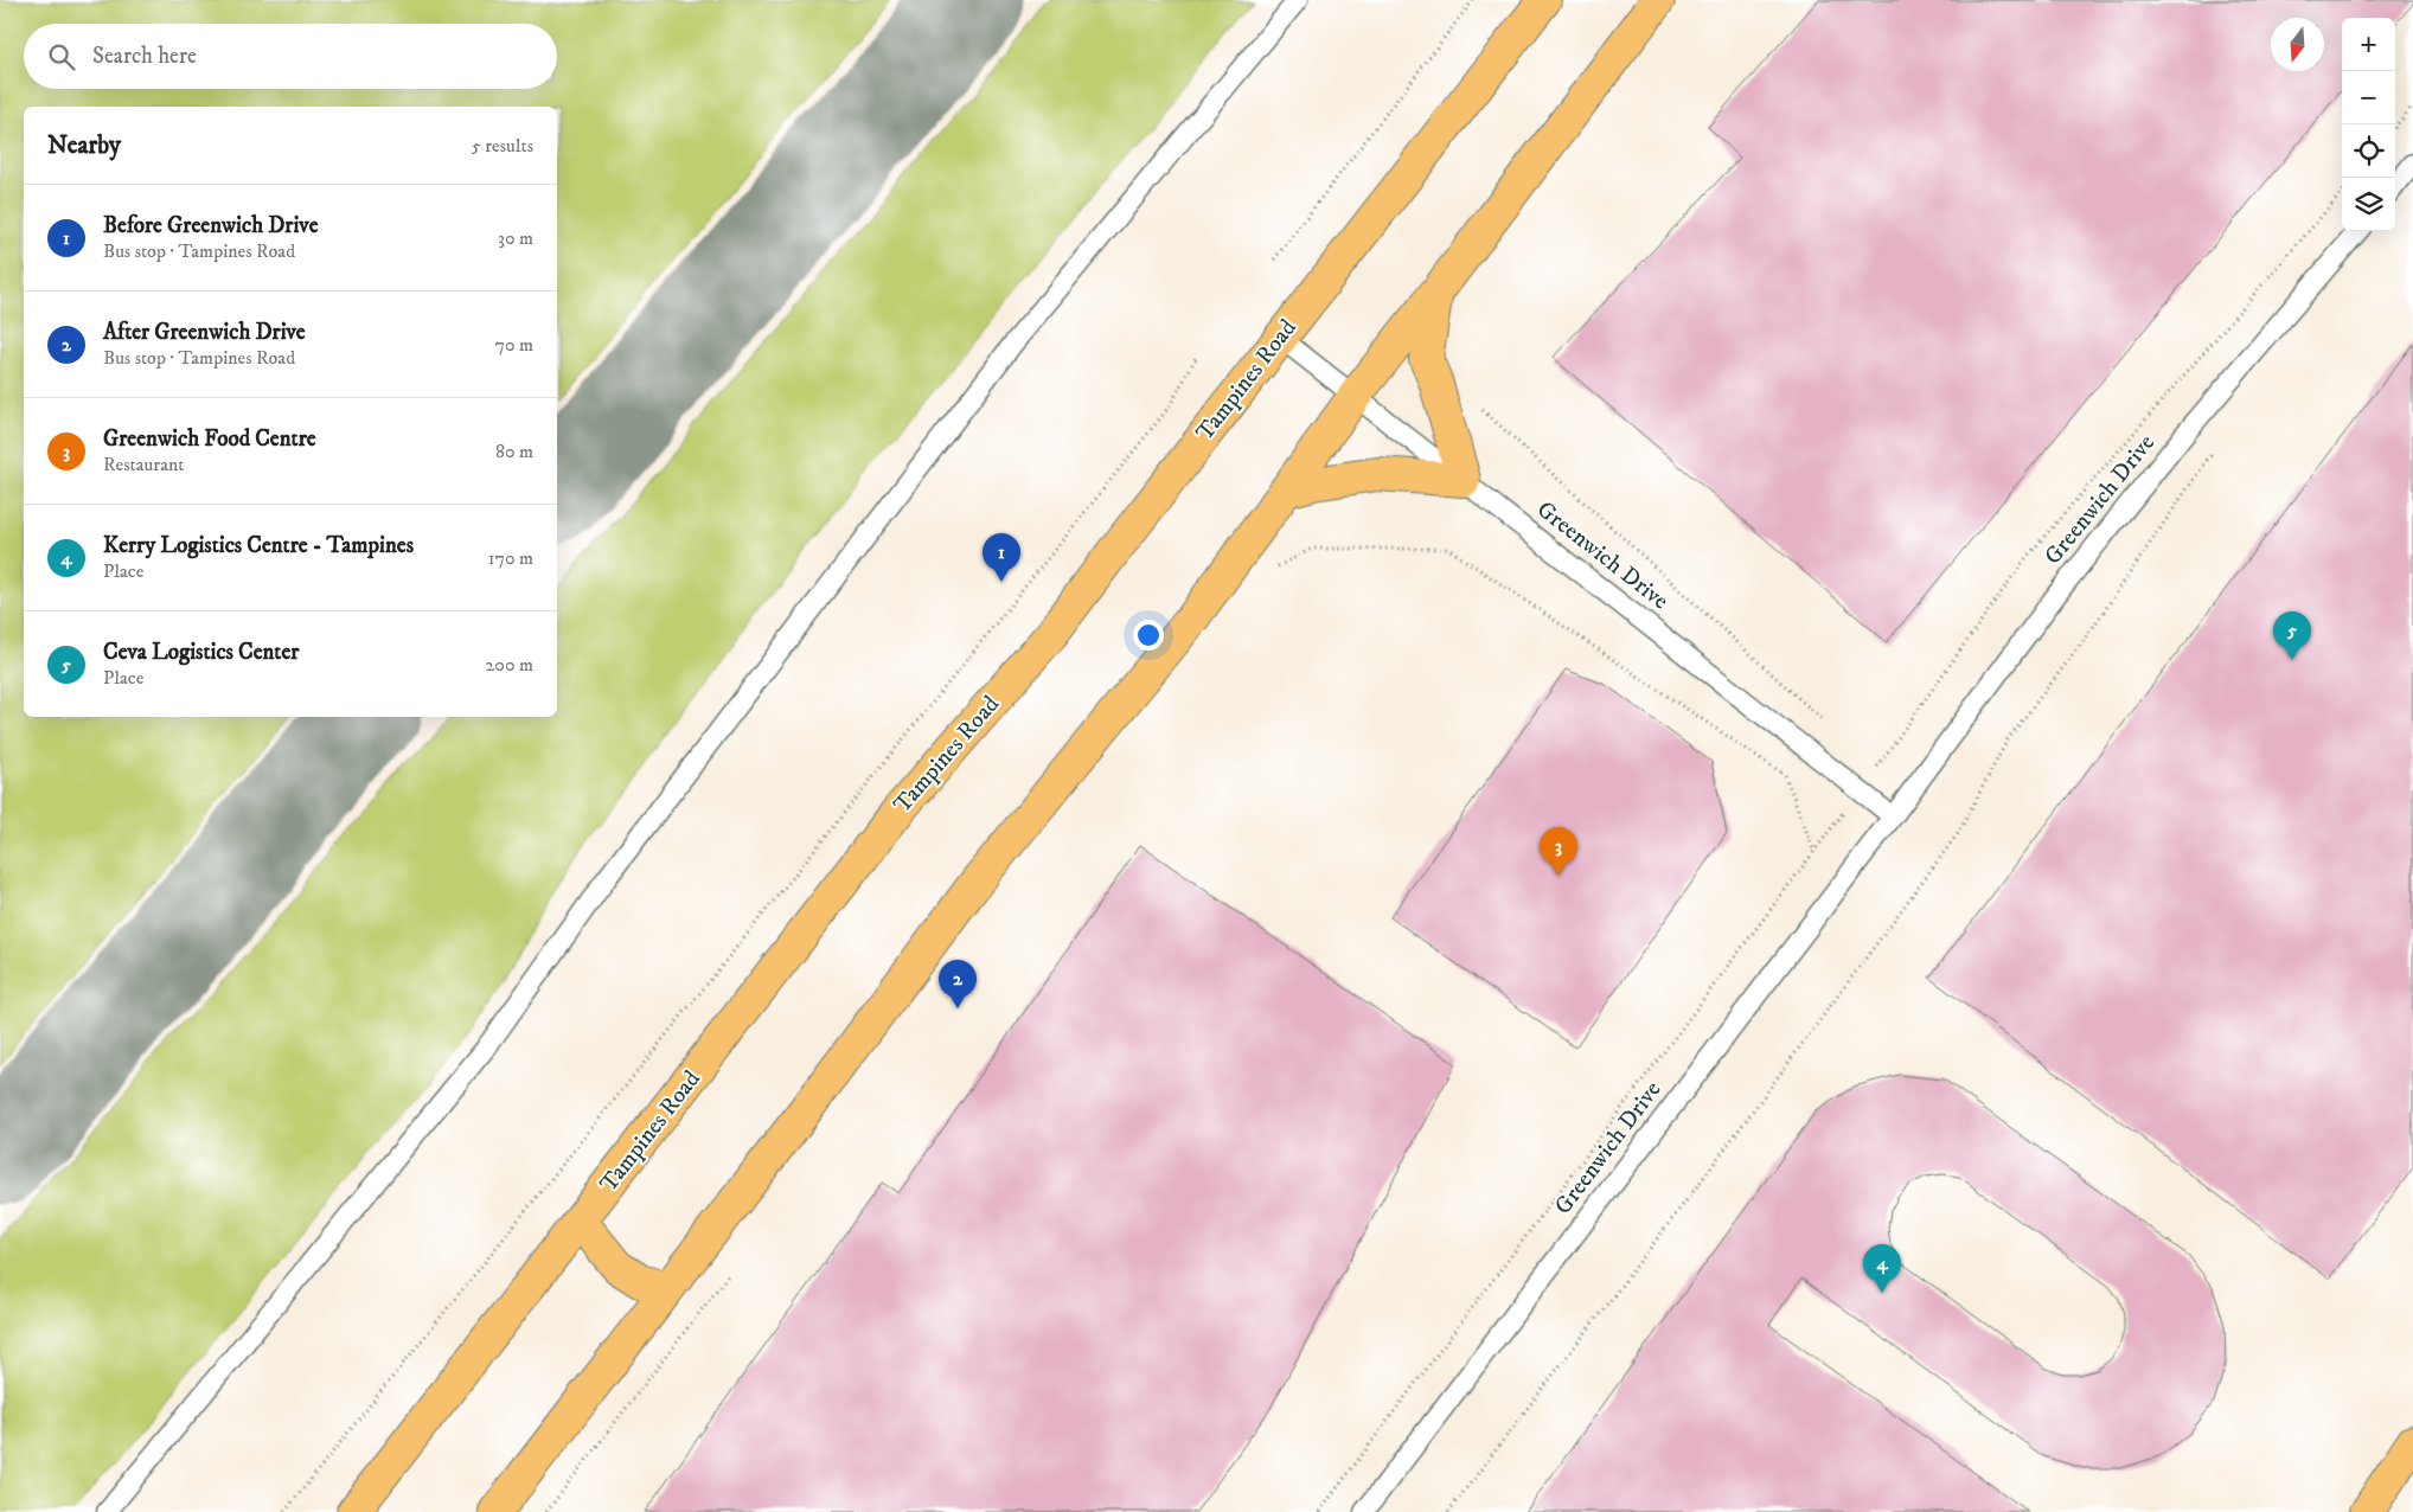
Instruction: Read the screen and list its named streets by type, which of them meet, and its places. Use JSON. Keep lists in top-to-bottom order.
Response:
{
  "streets": {
    "main road": ["Tampines Road"],
    "lane": ["Greenwich Drive"]
  },
  "crossings": [
    ["Tampines Road", "Greenwich Drive"]
  ],
  "north": "bottom",
  "page": {
    "map_buttons": ["+", "−"],
    "search": "Search here",
    "heading": ["Nearby", "5 results"],
    "list": [
      {
        "mark": "1",
        "name": "Before Greenwich Drive",
        "note": "Bus stop · Tampines Road",
        "value": "30 m"
      },
      {
        "mark": "2",
        "name": "After Greenwich Drive",
        "note": "Bus stop · Tampines Road",
        "value": "70 m"
      },
      {
        "mark": "3",
        "name": "Greenwich Food Centre",
        "note": "Restaurant",
        "value": "80 m"
      },
      {
        "mark": "4",
        "name": "Kerry Logistics Centre - Tampines",
        "note": "Place",
        "value": "170 m"
      },
      {
        "mark": "5",
        "name": "Ceva Logistics Center",
        "note": "Place",
        "value": "200 m"
      }
    ],
    "pins": [
      "1",
      "5",
      "3",
      "2",
      "4"
    ]
  }
}
